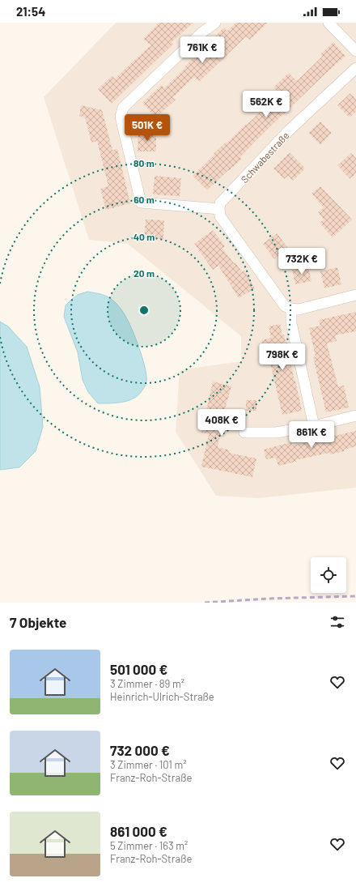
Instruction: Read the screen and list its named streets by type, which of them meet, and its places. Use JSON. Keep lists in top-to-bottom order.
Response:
{
  "streets": {
    "street": ["Schwabestraße"]
  },
  "page": {
    "status": "21:54",
    "price": [
      "761K €",
      "562K €",
      "501K €",
      "732K €",
      "798K €",
      "408K €",
      "861K €"
    ],
    "heading": "7 Objekte",
    "list": [
      {
        "name": "501 000 €",
        "note": "3 Zimmer · 89 m² · Heinrich-Ulrich-Straße"
      },
      {
        "name": "732 000 €",
        "note": "3 Zimmer · 101 m² · Franz-Roh-Straße"
      },
      {
        "name": "861 000 €",
        "note": "5 Zimmer · 163 m² · Franz-Roh-Straße"
      }
    ]
  },
  "rings": [
    "80 m",
    "60 m",
    "40 m",
    "20 m"
  ]
}
